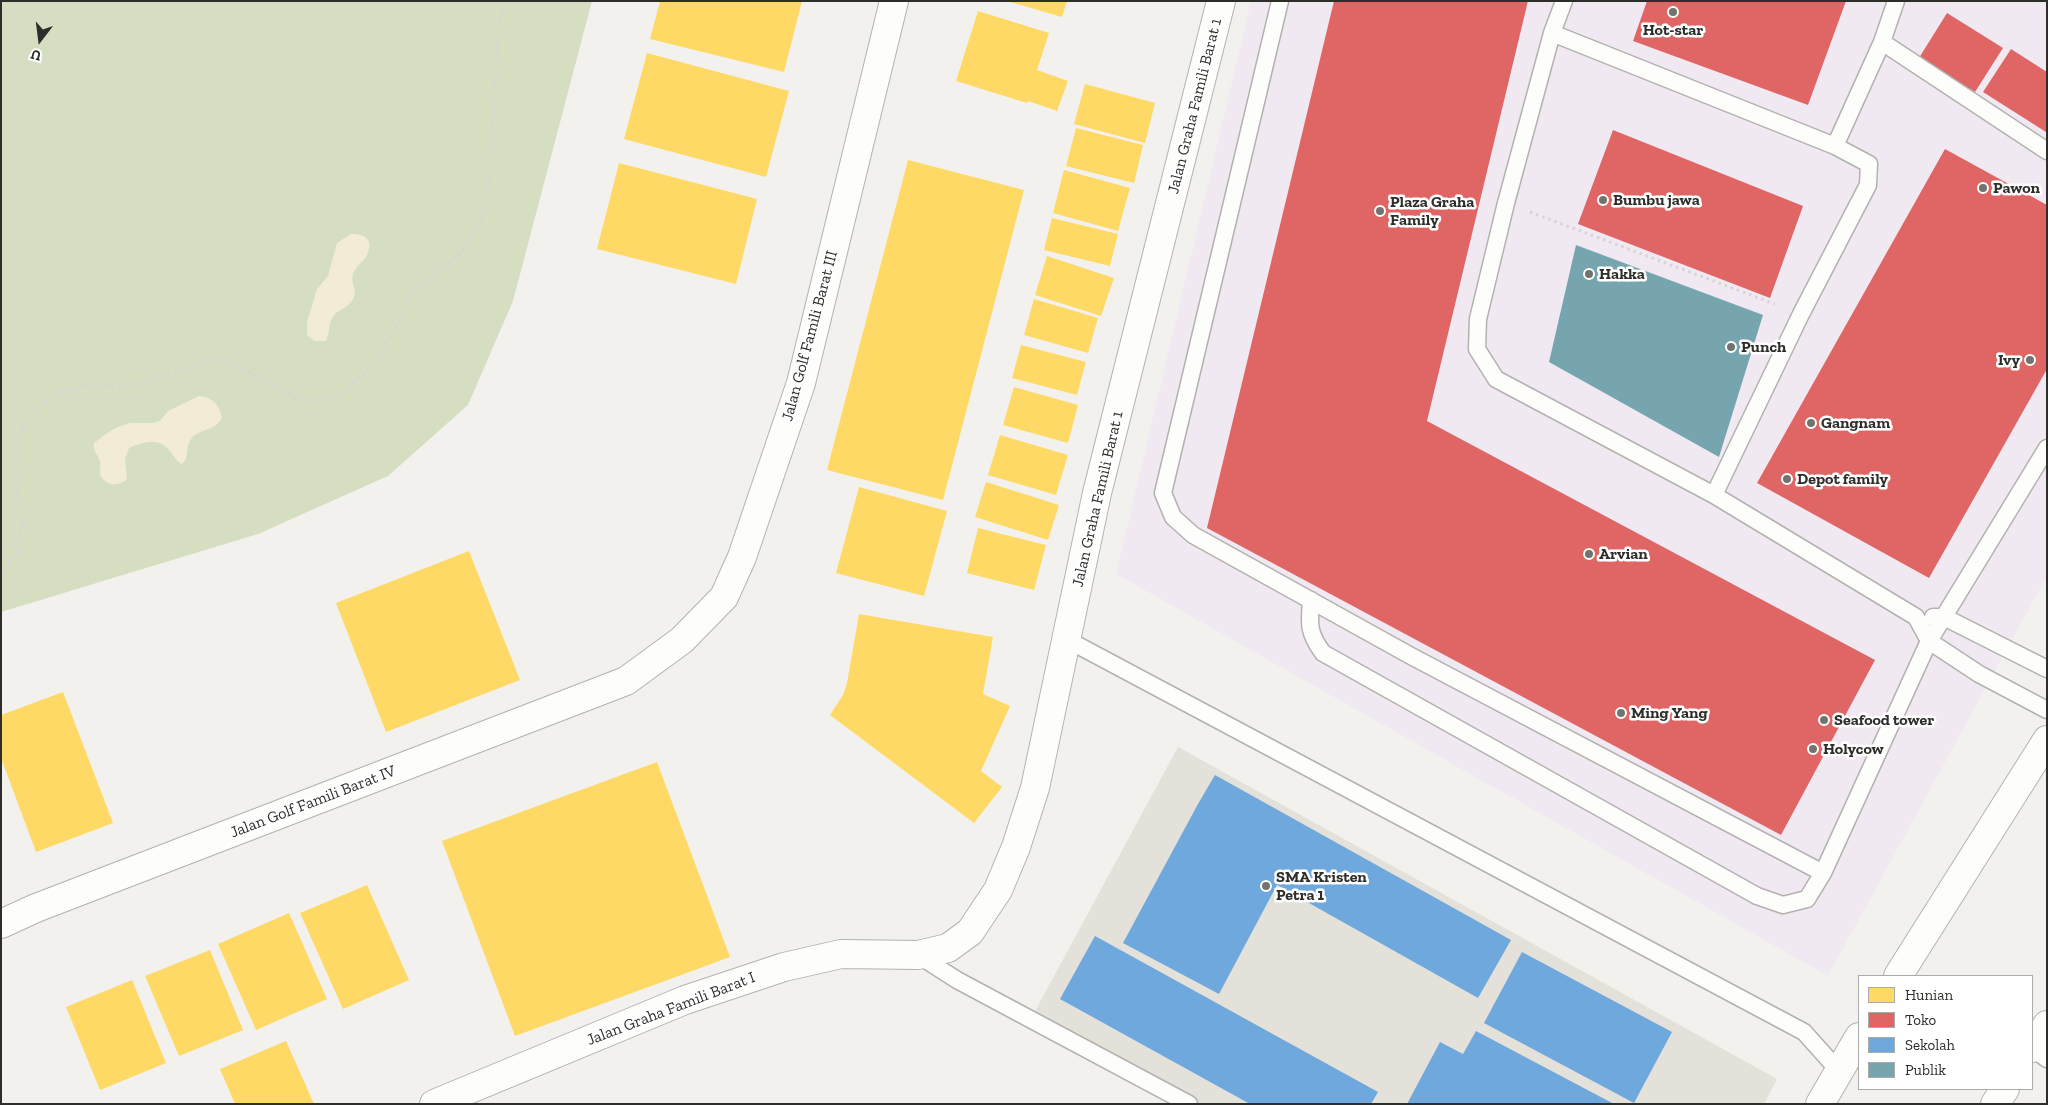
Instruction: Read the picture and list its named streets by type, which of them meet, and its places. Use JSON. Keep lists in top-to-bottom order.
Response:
{
  "streets": {
    "street": [
      "Jalan Graha Famili Barat 1",
      "Jalan Golf Famili Barat III",
      "Jalan Golf Famili Barat IV",
      "Jalan Graha Famili Barat I"
    ]
  },
  "crossings": [
    ["Jalan Graha Famili Barat 1", "Jalan Graha Famili Barat I"],
    ["Jalan Golf Famili Barat III", "Jalan Golf Famili Barat IV"]
  ],
  "places": [
    "Hot-star",
    "Pawon",
    "Bumbu jawa",
    "Plaza Graha Family",
    "Hakka",
    "Punch",
    "Ivy",
    "Gangnam",
    "Depot family",
    "Arvian",
    "Ming Yang",
    "Seafood tower",
    "Holycow",
    "SMA Kristen Petra 1"
  ],
  "legend": [
    "Hunian",
    "Toko",
    "Sekolah",
    "Publik"
  ],
  "north": "bottom"
}
